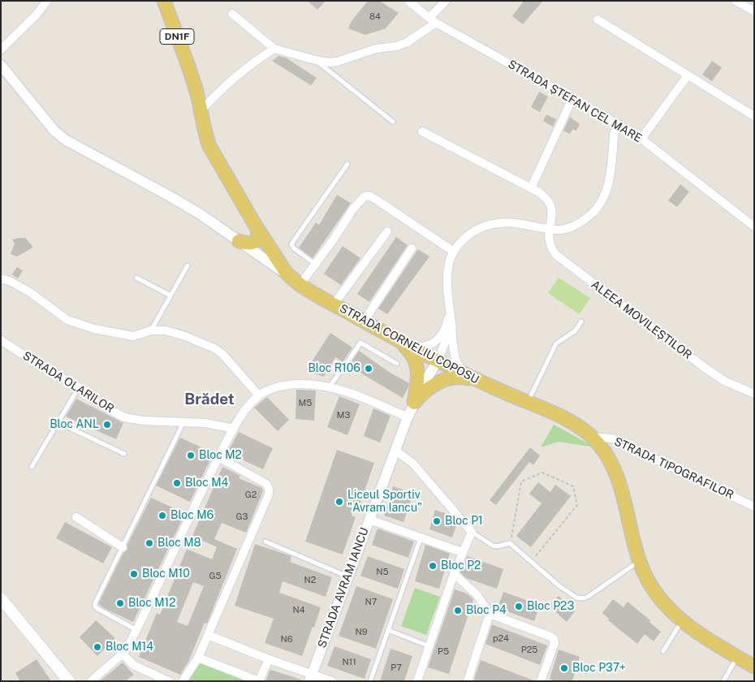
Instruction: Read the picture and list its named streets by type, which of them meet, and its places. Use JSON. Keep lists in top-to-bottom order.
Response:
{
  "streets": {
    "main road": ["DN1F", "STRADA CORNELIU COPOSU"],
    "street": [
      "STRADA ȘTEFAN CEL MARE",
      "ALEEA MOVILEȘTILOR",
      "STRADA OLARILOR",
      "STRADA TIPOGRAFILOR",
      "STRADA AVRAM IANCU"
    ]
  },
  "crossings": [
    ["STRADA CORNELIU COPOSU", "STRADA TIPOGRAFILOR"],
    ["STRADA CORNELIU COPOSU", "STRADA AVRAM IANCU"]
  ],
  "districts": ["Brădet"],
  "places": [
    "Bloc R106",
    "Bloc ANL",
    "Bloc M2",
    "Bloc M4",
    "Liceul Sportiv \"Avram Iancu\"",
    "Bloc M6",
    "Bloc P1",
    "Bloc M8",
    "Bloc P2",
    "Bloc M10",
    "Bloc M12",
    "Bloc P23",
    "Bloc P4",
    "Bloc M14",
    "Bloc P37+"
  ],
  "house_numbers": [
    "84",
    "M5",
    "M3",
    "G2",
    "G3",
    "N5",
    "G5",
    "N2",
    "N7",
    "N4",
    "N9",
    "p24",
    "N6",
    "P25",
    "P5",
    "N11",
    "P7"
  ]
}
